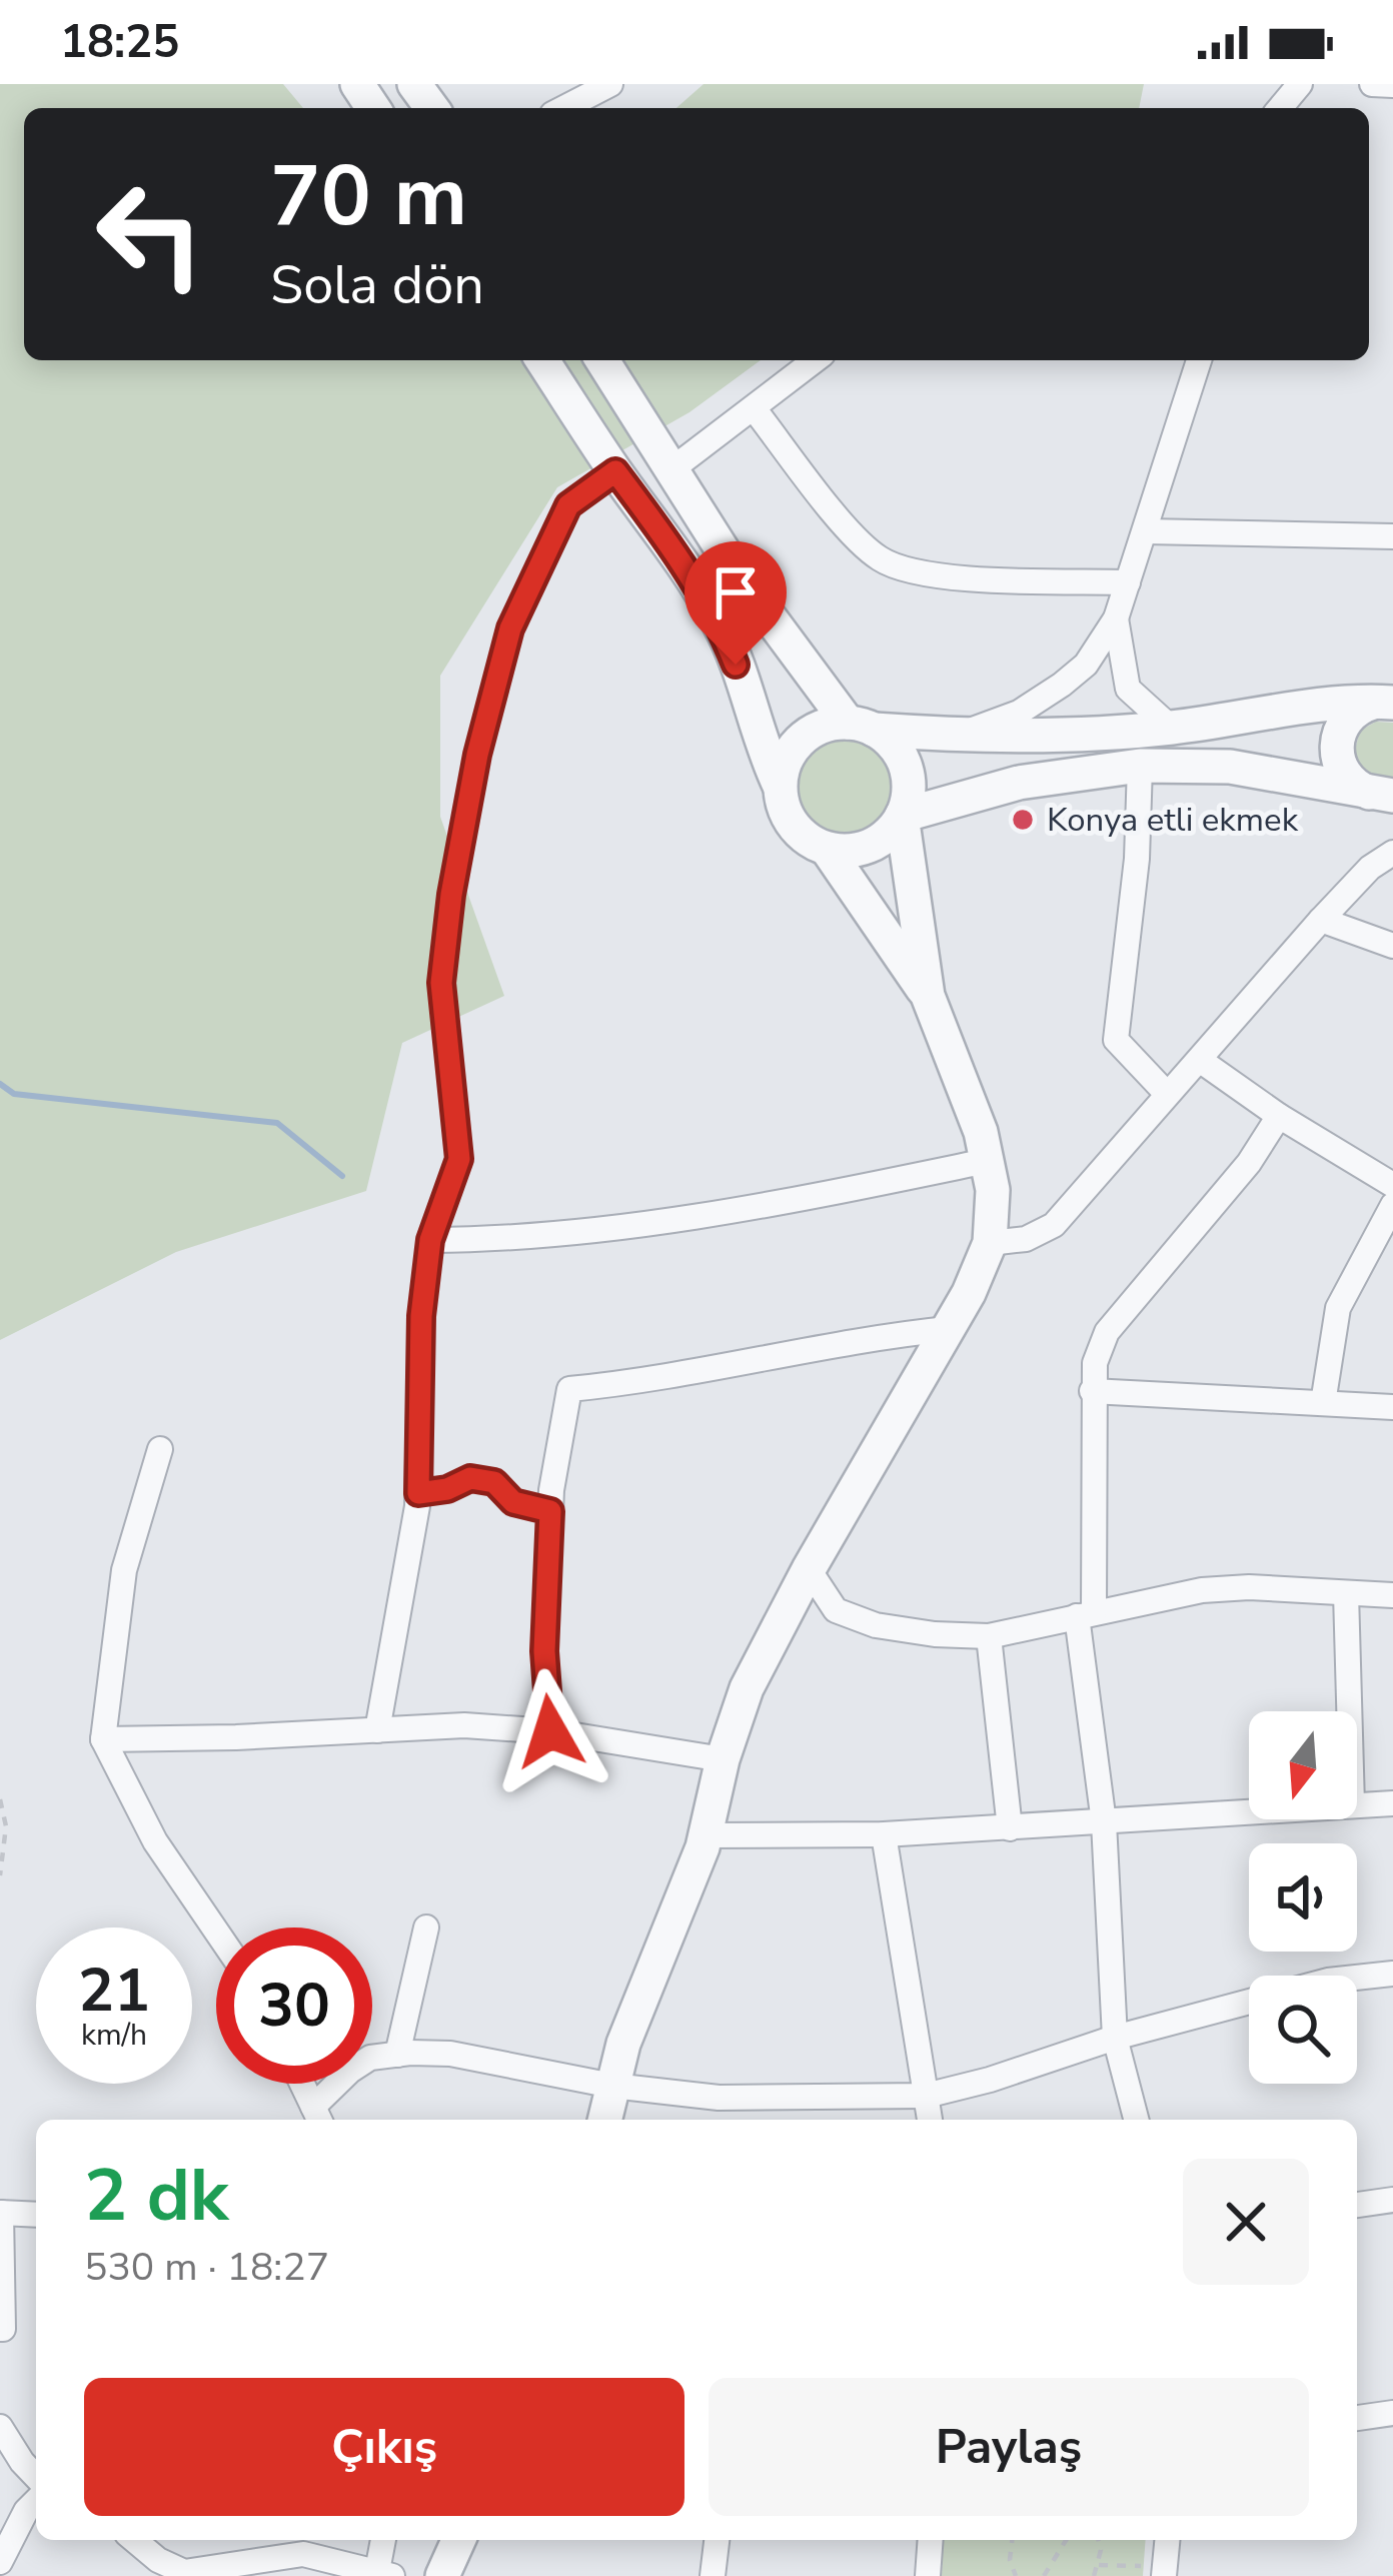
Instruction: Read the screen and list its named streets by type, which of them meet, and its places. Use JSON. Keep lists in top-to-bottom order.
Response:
{
  "places": ["Konya etli ekmek"],
  "north": "bottom",
  "page": {
    "status": "18:25",
    "turn": ["70 m", "Sola dön"],
    "speed": "21 km/h",
    "limit": "30",
    "heading": ["2 dk", "530 m · 18:27"],
    "buttons": ["Çıkış", "Paylaş"]
  }
}
